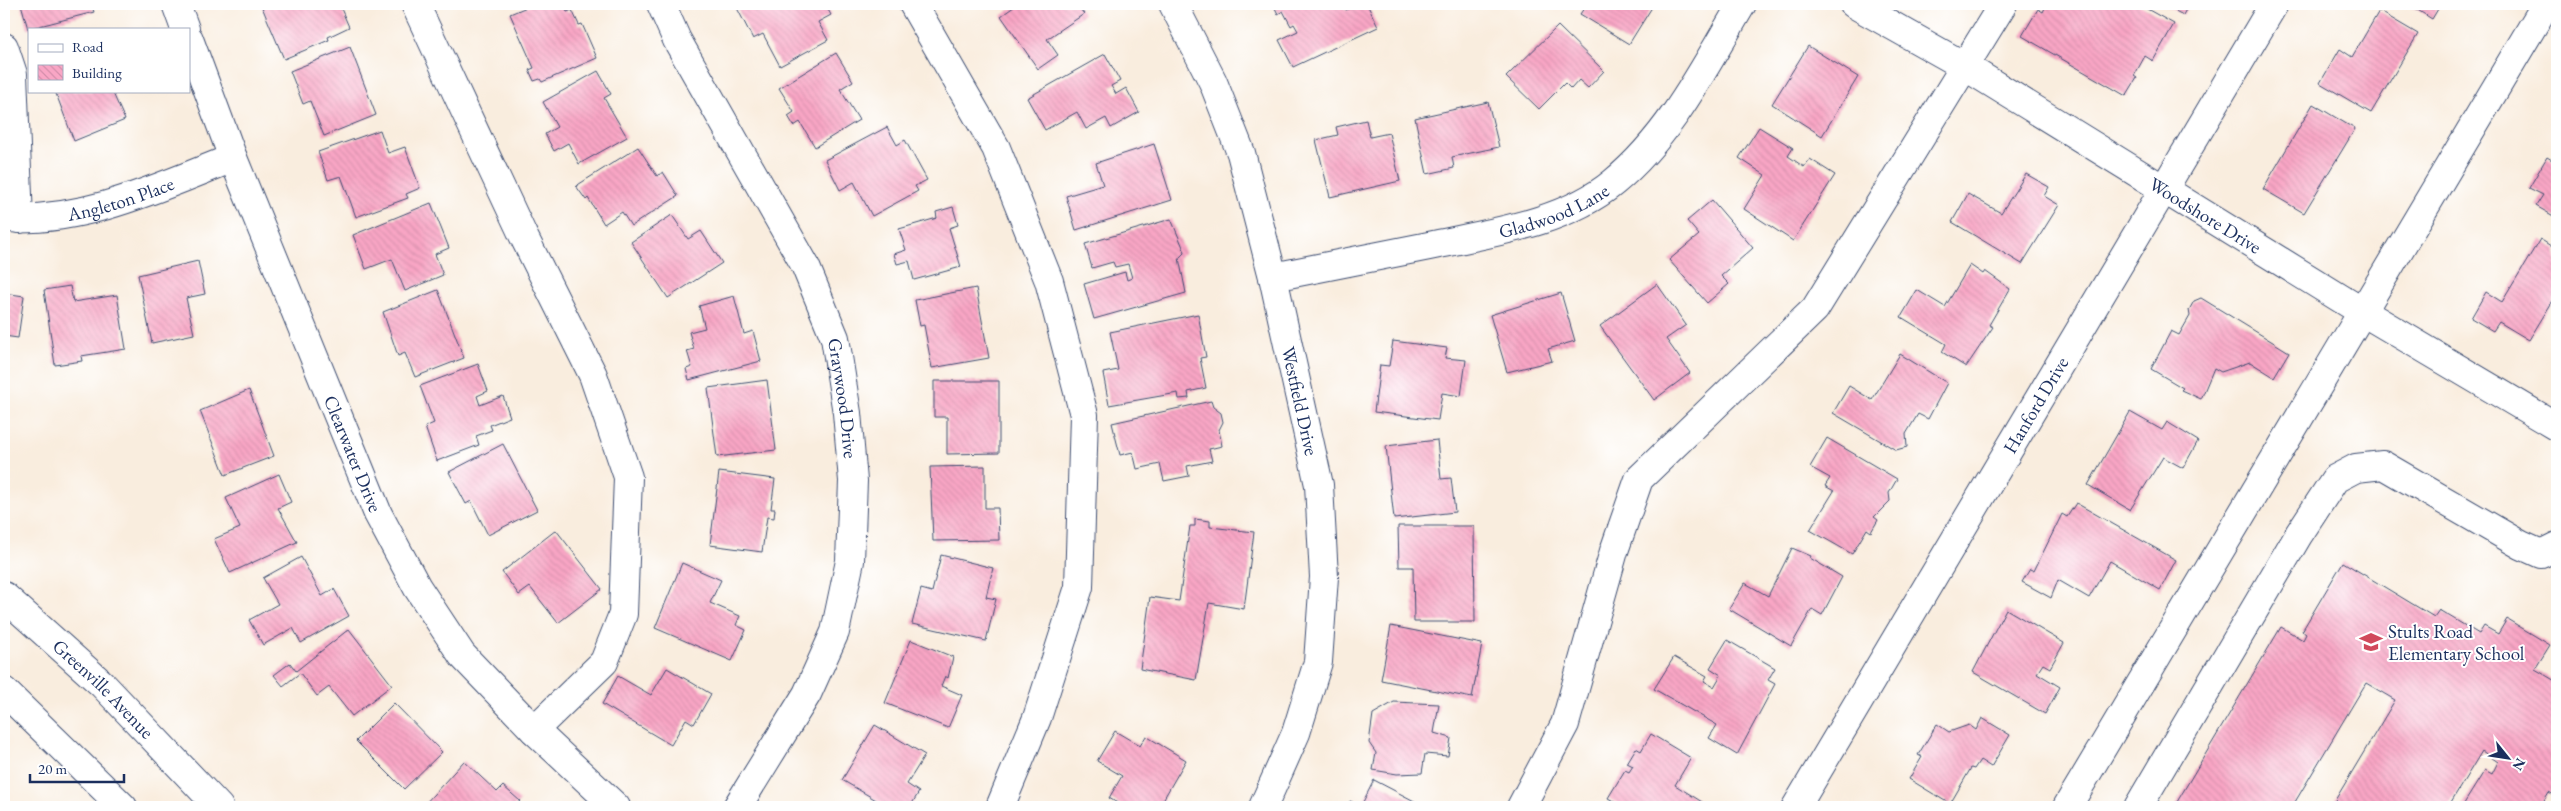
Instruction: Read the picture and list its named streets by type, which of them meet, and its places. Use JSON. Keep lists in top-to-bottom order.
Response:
{
  "streets": {
    "street": [
      "Angleton Place",
      "Gladwood Lane",
      "Woodshore Drive",
      "Graywood Drive",
      "Westfield Drive",
      "Hanford Drive",
      "Clearwater Drive",
      "Greenville Avenue"
    ]
  },
  "crossings": [
    ["Angleton Place", "Clearwater Drive"],
    ["Gladwood Lane", "Westfield Drive"],
    ["Woodshore Drive", "Hanford Drive"]
  ],
  "places": {
    "school or university": ["Stults Road Elementary School"]
  },
  "legend": ["Road", "Building"],
  "scale_bar": "20 m",
  "north": "bottom right"
}
